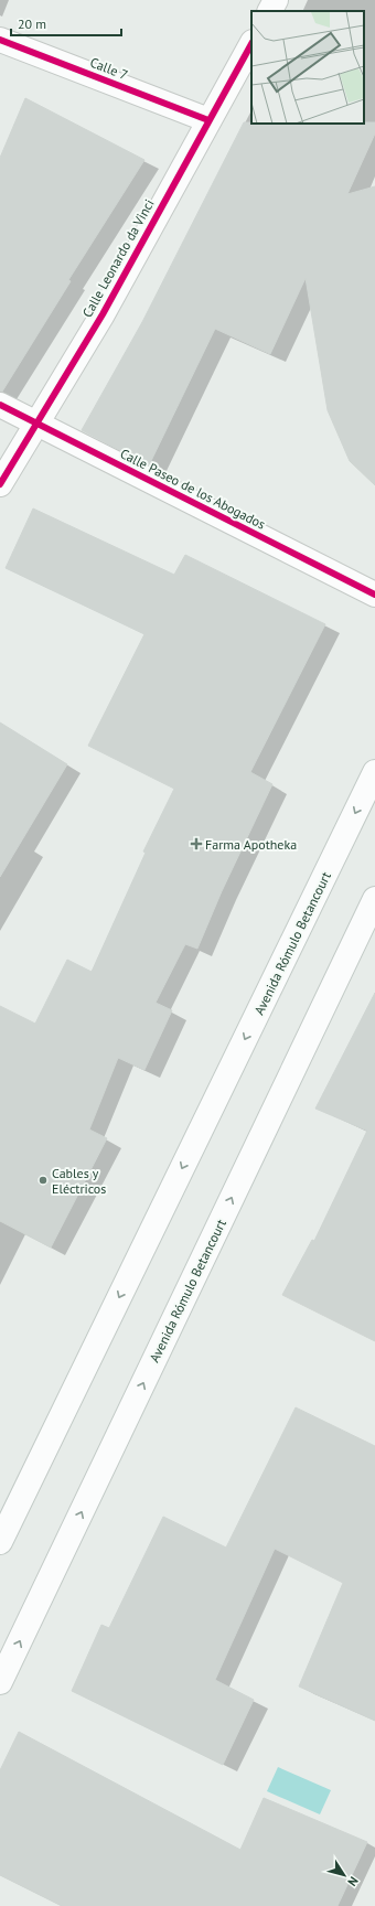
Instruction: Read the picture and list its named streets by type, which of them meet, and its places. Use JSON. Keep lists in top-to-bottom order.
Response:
{
  "streets": {
    "main road": [
      "Calle 7",
      "Calle Leonardo da Vinci",
      "Calle Paseo de los Abogados",
      "Avenida Rómulo Betancourt"
    ]
  },
  "crossings": [
    ["Calle 7", "Calle Leonardo da Vinci"],
    ["Calle Leonardo da Vinci", "Calle Paseo de los Abogados"]
  ],
  "places": {
    "health": ["Farma Apotheka"],
    "other": ["Cables y Eléctricos"]
  },
  "scale_bar": "20 m",
  "north": "bottom right"
}
